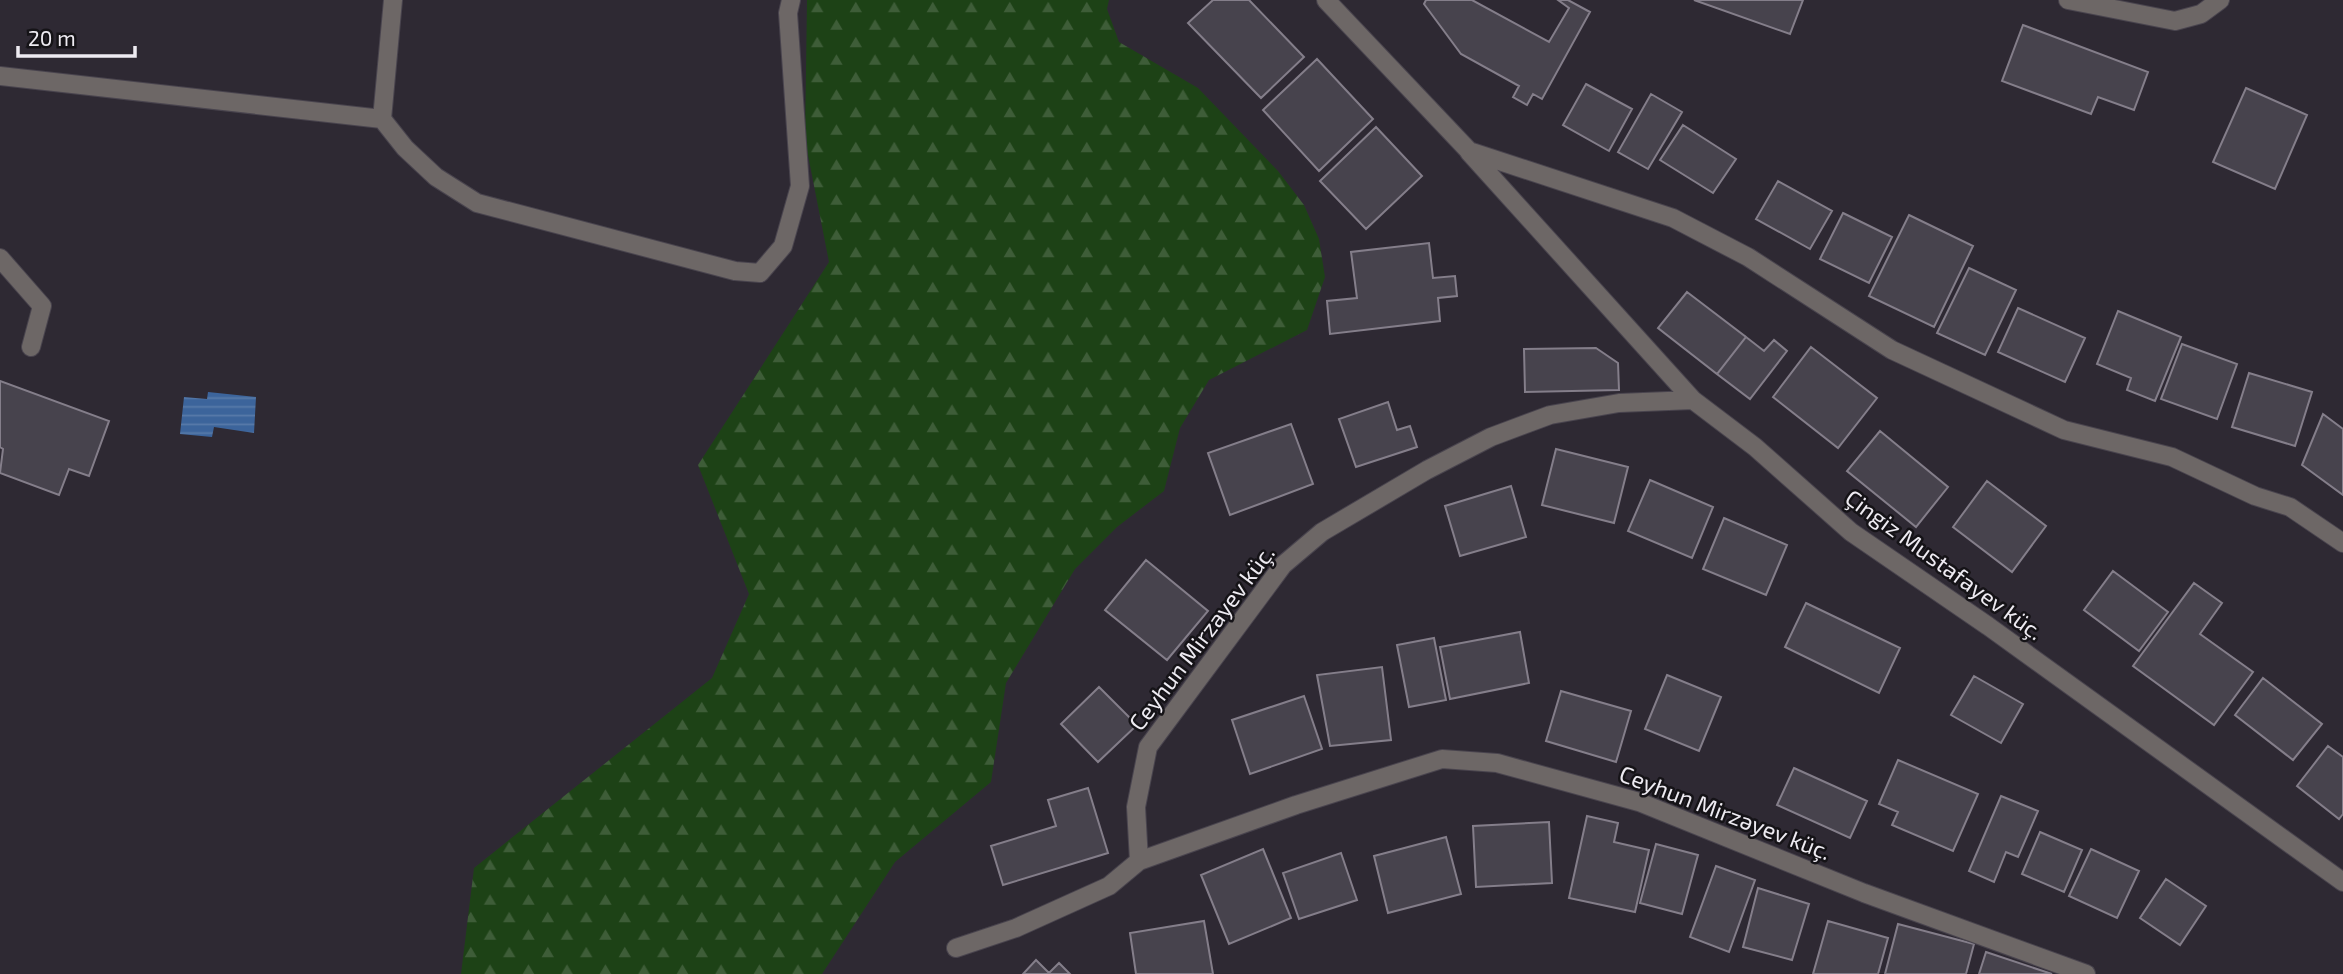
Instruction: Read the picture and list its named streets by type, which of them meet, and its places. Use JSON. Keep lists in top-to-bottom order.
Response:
{
  "streets": {
    "street": ["Çingiz Mustafayev küç.", "Ceyhun Mirzayev küç.", "Ceyhun Mirzəyev küç."]
  },
  "crossings": [
    ["Çingiz Mustafayev küç.", "Ceyhun Mirzayev küç."],
    ["Ceyhun Mirzayev küç.", "Ceyhun Mirzəyev küç."]
  ],
  "scale_bar": "20 m"
}
